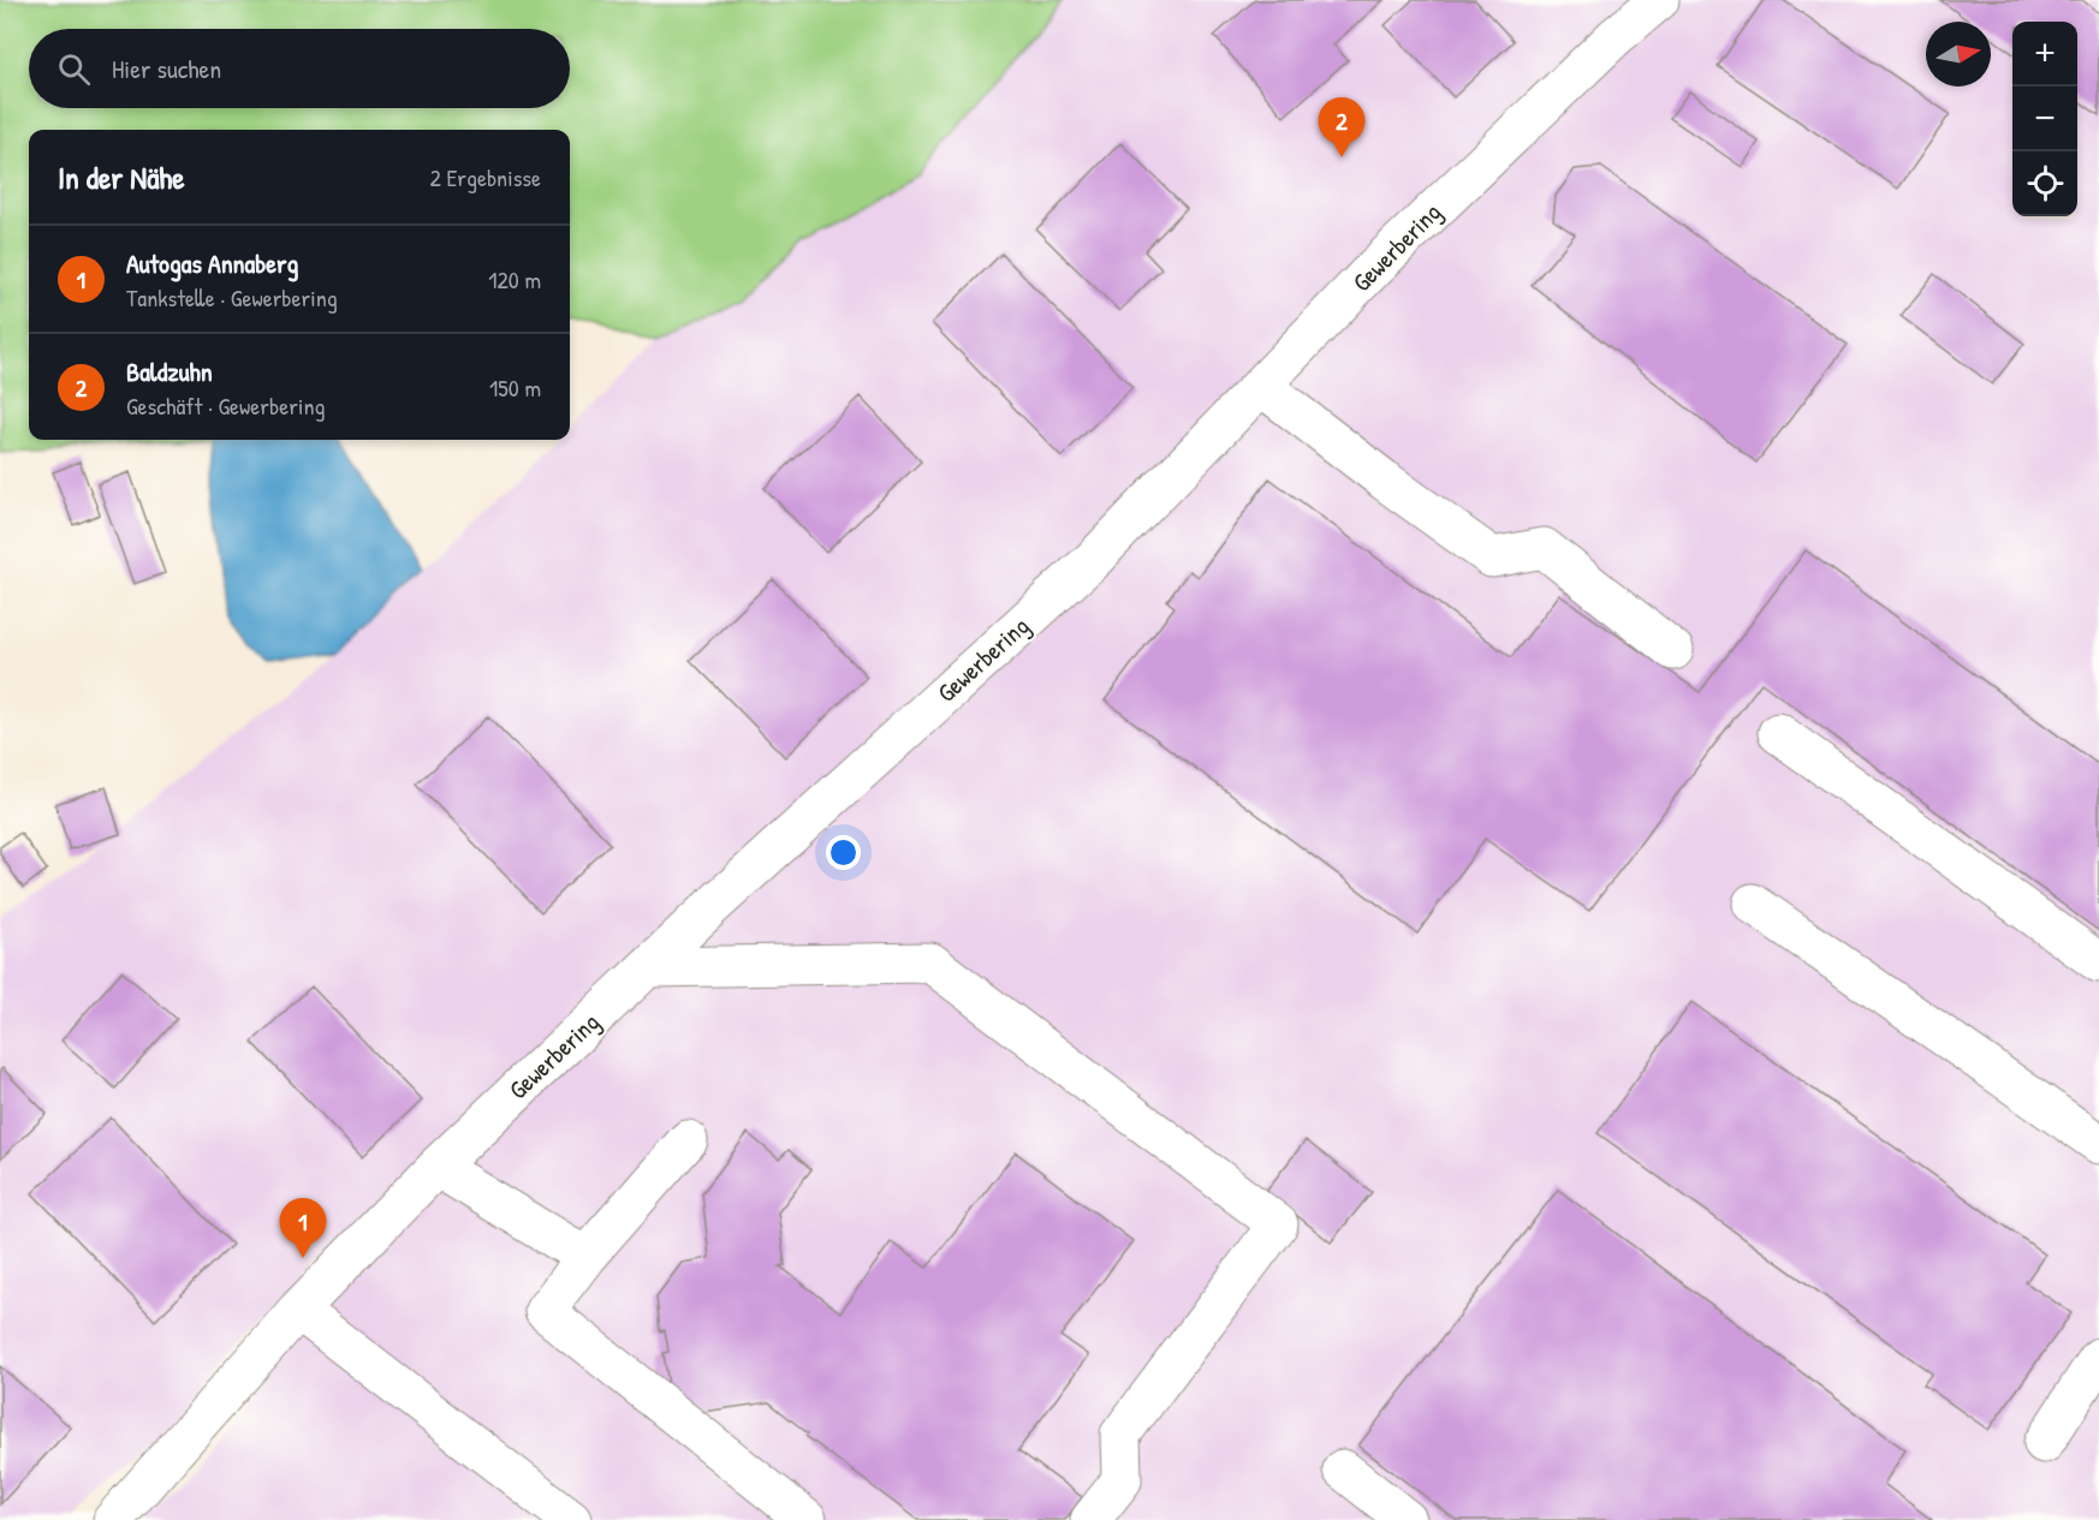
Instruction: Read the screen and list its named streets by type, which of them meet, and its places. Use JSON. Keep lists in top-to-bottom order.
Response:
{
  "streets": {
    "street": ["Gewerbering"]
  },
  "north": "right",
  "page": {
    "map_buttons": ["+", "−"],
    "search": "Hier suchen",
    "pins": ["2", "1"],
    "heading": ["In der Nähe", "2 Ergebnisse"],
    "list": [
      {
        "mark": "1",
        "name": "Autogas Annaberg",
        "note": "Tankstelle · Gewerbering",
        "value": "120 m"
      },
      {
        "mark": "2",
        "name": "Baldzuhn",
        "note": "Geschäft · Gewerbering",
        "value": "150 m"
      }
    ]
  }
}
